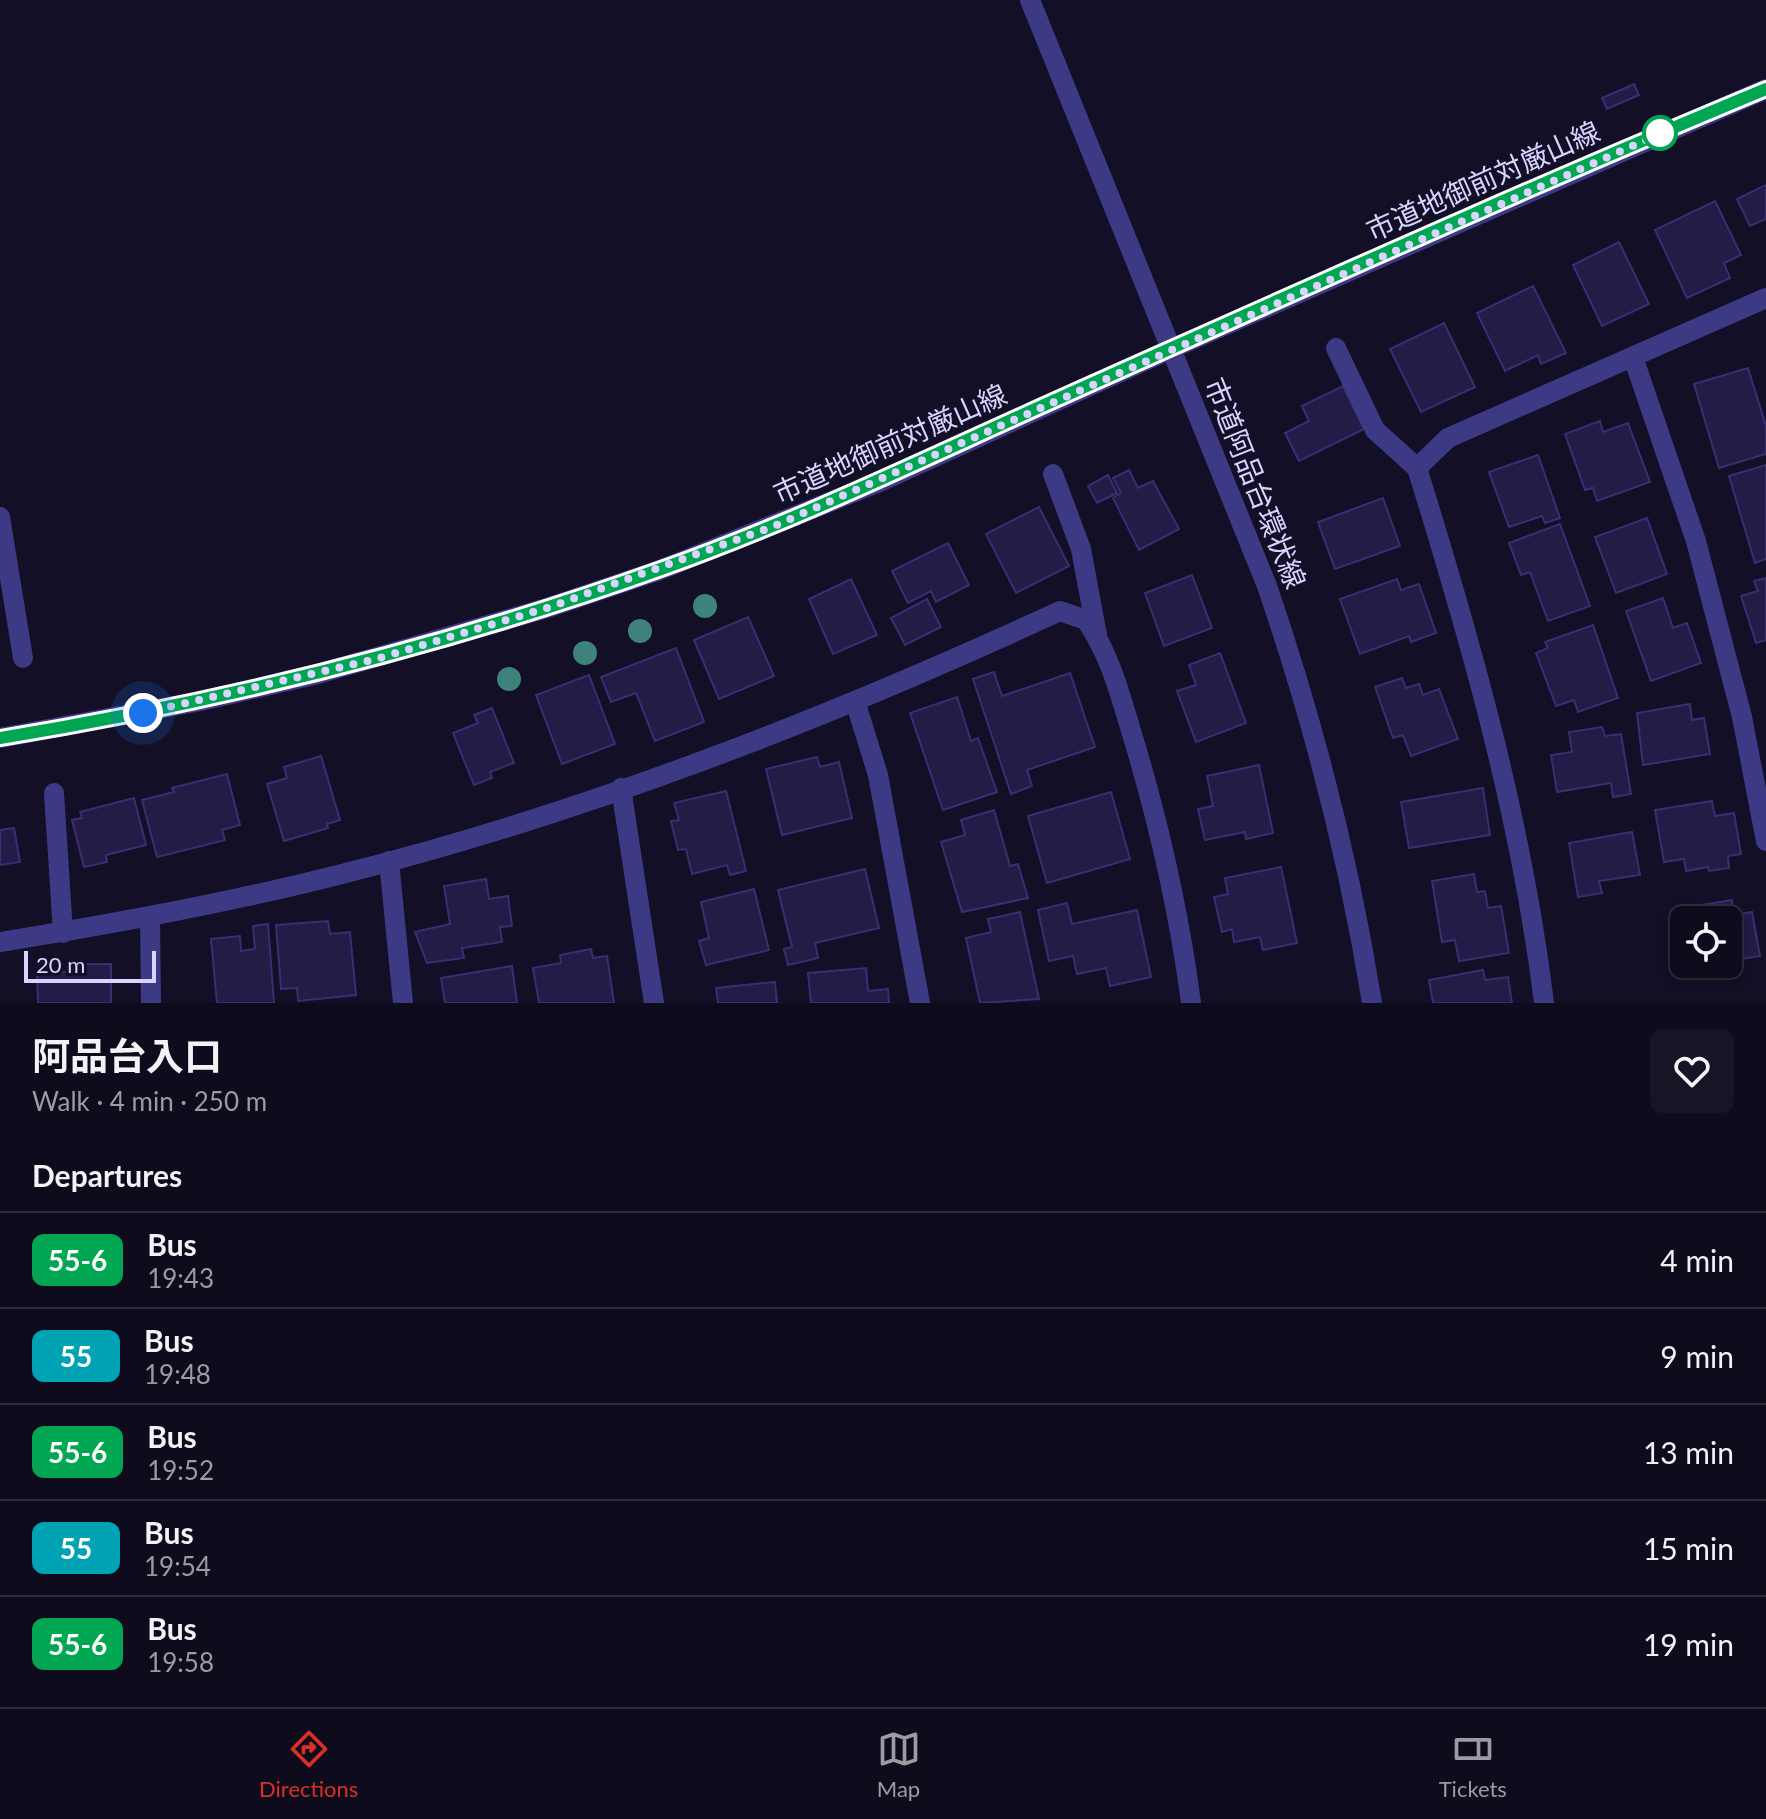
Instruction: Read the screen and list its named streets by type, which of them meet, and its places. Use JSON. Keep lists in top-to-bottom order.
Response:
{
  "streets": {
    "street": ["市道地御前対厳山線", "市道阿品台環状線"]
  },
  "crossings": [
    ["市道地御前対厳山線", "市道阿品台環状線"]
  ],
  "lines": ["bus line 55-6"],
  "scale_bar": "20 m",
  "page": {
    "scale": "20 m",
    "heading": [
      ["阿品台入口", "Walk · 4 min · 250 m"],
      "Departures"
    ],
    "list": [
      {
        "mark": "55-6",
        "name": "Bus",
        "note": "19:43",
        "value": "4 min"
      },
      {
        "mark": "55",
        "name": "Bus",
        "note": "19:48",
        "value": "9 min"
      },
      {
        "mark": "55-6",
        "name": "Bus",
        "note": "19:52",
        "value": "13 min"
      },
      {
        "mark": "55",
        "name": "Bus",
        "note": "19:54",
        "value": "15 min"
      },
      {
        "mark": "55-6",
        "name": "Bus",
        "note": "19:58",
        "value": "19 min"
      }
    ],
    "tabs": ["Directions", "Map", "Tickets"]
  }
}
